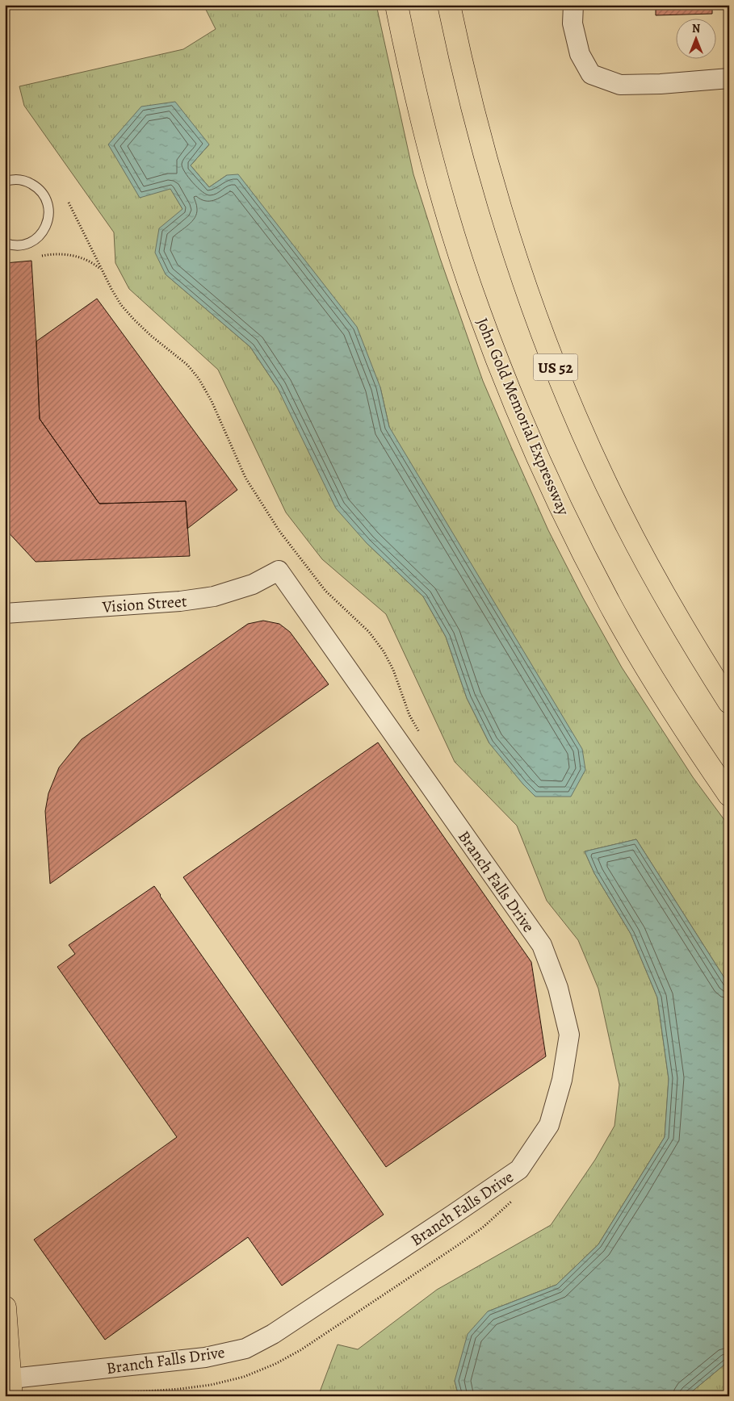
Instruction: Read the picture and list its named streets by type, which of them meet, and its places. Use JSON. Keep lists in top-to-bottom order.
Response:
{
  "streets": {
    "main road": ["US 52", "John Gold Memorial Expressway"],
    "street": ["Vision Street", "Branch Falls Drive"]
  },
  "crossings": [
    ["Vision Street", "Branch Falls Drive"]
  ],
  "north": "top"
}
